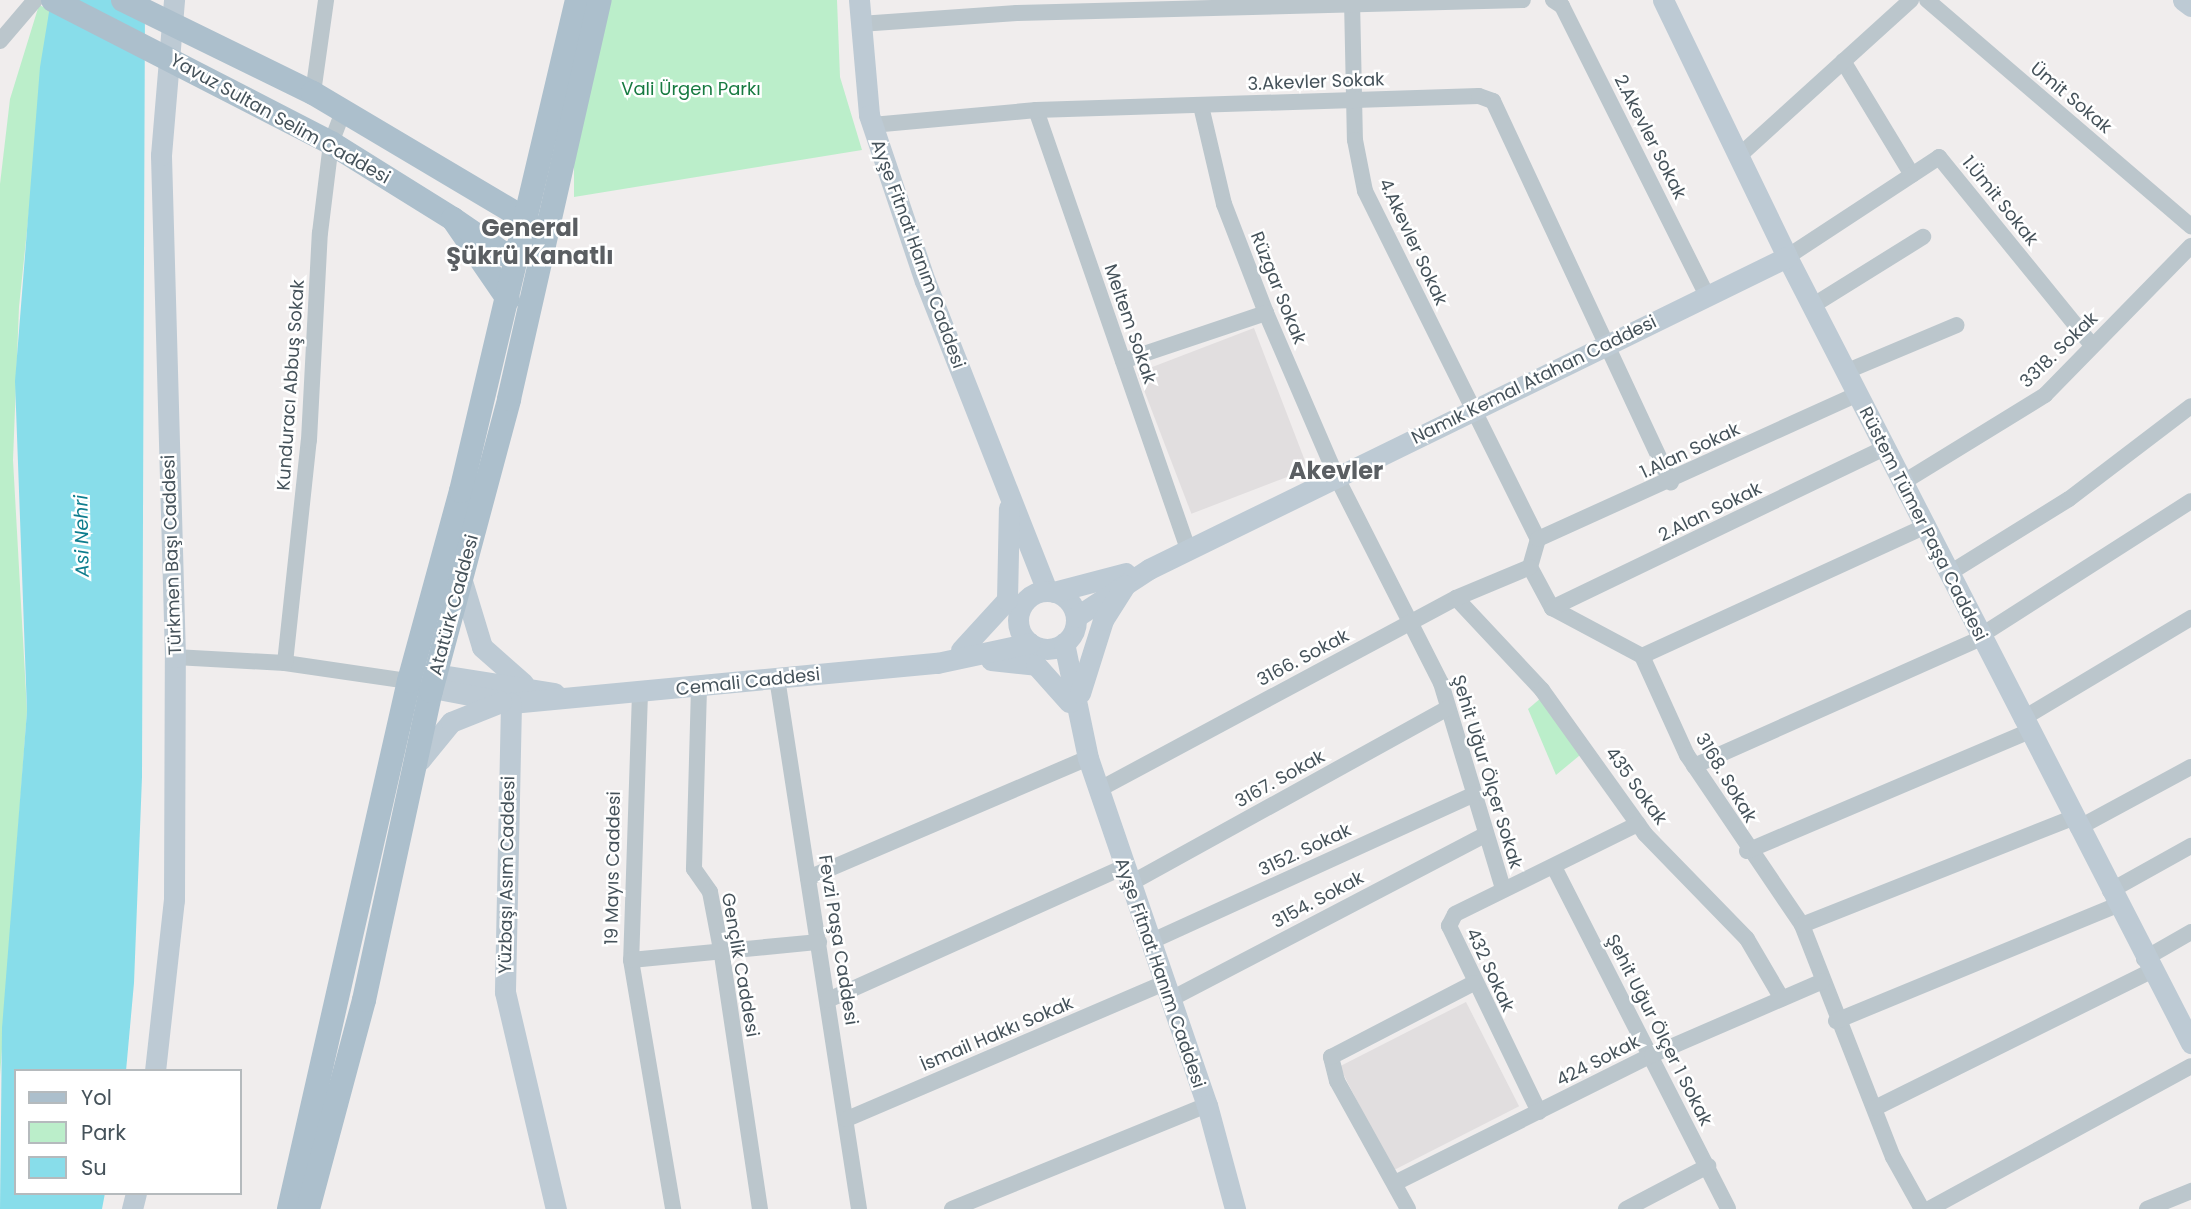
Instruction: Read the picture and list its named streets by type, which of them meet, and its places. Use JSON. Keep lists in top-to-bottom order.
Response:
{
  "streets": {
    "main road": ["Yavuz Sultan Selim Caddesi", "Atatürk Caddesi"],
    "street": [
      "3.Akevler Sokak",
      "Ümit Sokak",
      "2.Akevler Sokak",
      "1.Ümit Sokak",
      "4.Akevler Sokak",
      "Ayşe Fitnat Hanım Caddesi",
      "Rüzgar Sokak",
      "Meltem Sokak",
      "3318. Sokak",
      "Namık Kemal Atahan Caddesi",
      "Kunduracı Abbuş Sokak",
      "1.Alan Sokak",
      "2.Alan Sokak",
      "Rüstem Tümer Paşa Caddesi",
      "Türkmen Başı Caddesi",
      "3166. Sokak",
      "Cemali Caddesi",
      "Şehit Uğur Ölçer Sokak",
      "3168. Sokak",
      "3167. Sokak",
      "435 Sokak",
      "3152. Sokak",
      "19 Mayıs Caddesi",
      "Yüzbaşı Asım Caddesi",
      "3154. Sokak",
      "Fevzi Paşa Caddesi",
      "Gençlik Caddesi",
      "432 Sokak",
      "Şehit Uğur Ölçer 1 Sokak",
      "İsmail Hakkı Sokak",
      "424 Sokak"
    ]
  },
  "crossings": [
    ["3.Akevler Sokak", "4.Akevler Sokak"],
    ["3.Akevler Sokak", "Ayşe Fitnat Hanım Caddesi"],
    ["3.Akevler Sokak", "Rüzgar Sokak"],
    ["3.Akevler Sokak", "Meltem Sokak"],
    ["3.Akevler Sokak", "Namık Kemal Atahan Caddesi"],
    ["Yavuz Sultan Selim Caddesi", "Kunduracı Abbuş Sokak"],
    ["Yavuz Sultan Selim Caddesi", "Türkmen Başı Caddesi"],
    ["Yavuz Sultan Selim Caddesi", "Atatürk Caddesi"],
    ["2.Akevler Sokak", "Namık Kemal Atahan Caddesi"],
    ["1.Ümit Sokak", "3318. Sokak"],
    ["1.Ümit Sokak", "Namık Kemal Atahan Caddesi"],
    ["1.Ümit Sokak", "Rüstem Tümer Paşa Caddesi"],
    ["4.Akevler Sokak", "Namık Kemal Atahan Caddesi"],
    ["Ayşe Fitnat Hanım Caddesi", "Namık Kemal Atahan Caddesi"],
    ["Ayşe Fitnat Hanım Caddesi", "3166. Sokak"],
    ["Ayşe Fitnat Hanım Caddesi", "Cemali Caddesi"],
    ["Ayşe Fitnat Hanım Caddesi", "3167. Sokak"],
    ["Ayşe Fitnat Hanım Caddesi", "3152. Sokak"],
    ["Ayşe Fitnat Hanım Caddesi", "3154. Sokak"],
    ["Ayşe Fitnat Hanım Caddesi", "İsmail Hakkı Sokak"],
    ["Rüzgar Sokak", "Namık Kemal Atahan Caddesi"],
    ["Rüzgar Sokak", "Şehit Uğur Ölçer Sokak"],
    ["Meltem Sokak", "Namık Kemal Atahan Caddesi"],
    ["3318. Sokak", "Rüstem Tümer Paşa Caddesi"],
    ["Namık Kemal Atahan Caddesi", "Rüstem Tümer Paşa Caddesi"],
    ["Namık Kemal Atahan Caddesi", "Cemali Caddesi"],
    ["Namık Kemal Atahan Caddesi", "Şehit Uğur Ölçer Sokak"],
    ["1.Alan Sokak", "Rüstem Tümer Paşa Caddesi"],
    ["2.Alan Sokak", "Rüstem Tümer Paşa Caddesi"],
    ["Atatürk Caddesi", "Cemali Caddesi"],
    ["3166. Sokak", "Şehit Uğur Ölçer Sokak"],
    ["3166. Sokak", "435 Sokak"],
    ["Cemali Caddesi", "19 Mayıs Caddesi"],
    ["Cemali Caddesi", "Yüzbaşı Asım Caddesi"],
    ["Cemali Caddesi", "Fevzi Paşa Caddesi"],
    ["Cemali Caddesi", "Gençlik Caddesi"],
    ["Şehit Uğur Ölçer Sokak", "3167. Sokak"],
    ["Şehit Uğur Ölçer Sokak", "3152. Sokak"],
    ["Şehit Uğur Ölçer Sokak", "3154. Sokak"],
    ["Şehit Uğur Ölçer Sokak", "432 Sokak"],
    ["3168. Sokak", "424 Sokak"],
    ["3167. Sokak", "Fevzi Paşa Caddesi"],
    ["435 Sokak", "432 Sokak"],
    ["435 Sokak", "424 Sokak"],
    ["3154. Sokak", "İsmail Hakkı Sokak"],
    ["Fevzi Paşa Caddesi", "İsmail Hakkı Sokak"],
    ["432 Sokak", "Şehit Uğur Ölçer 1 Sokak"],
    ["432 Sokak", "424 Sokak"],
    ["Şehit Uğur Ölçer 1 Sokak", "424 Sokak"]
  ],
  "districts": ["General Şükrü Kanatlı", "Akevler"],
  "water": ["Asi Nehri"],
  "parks": ["Vali Ürgen Parkı"],
  "legend": ["Yol", "Park", "Su"]
}
